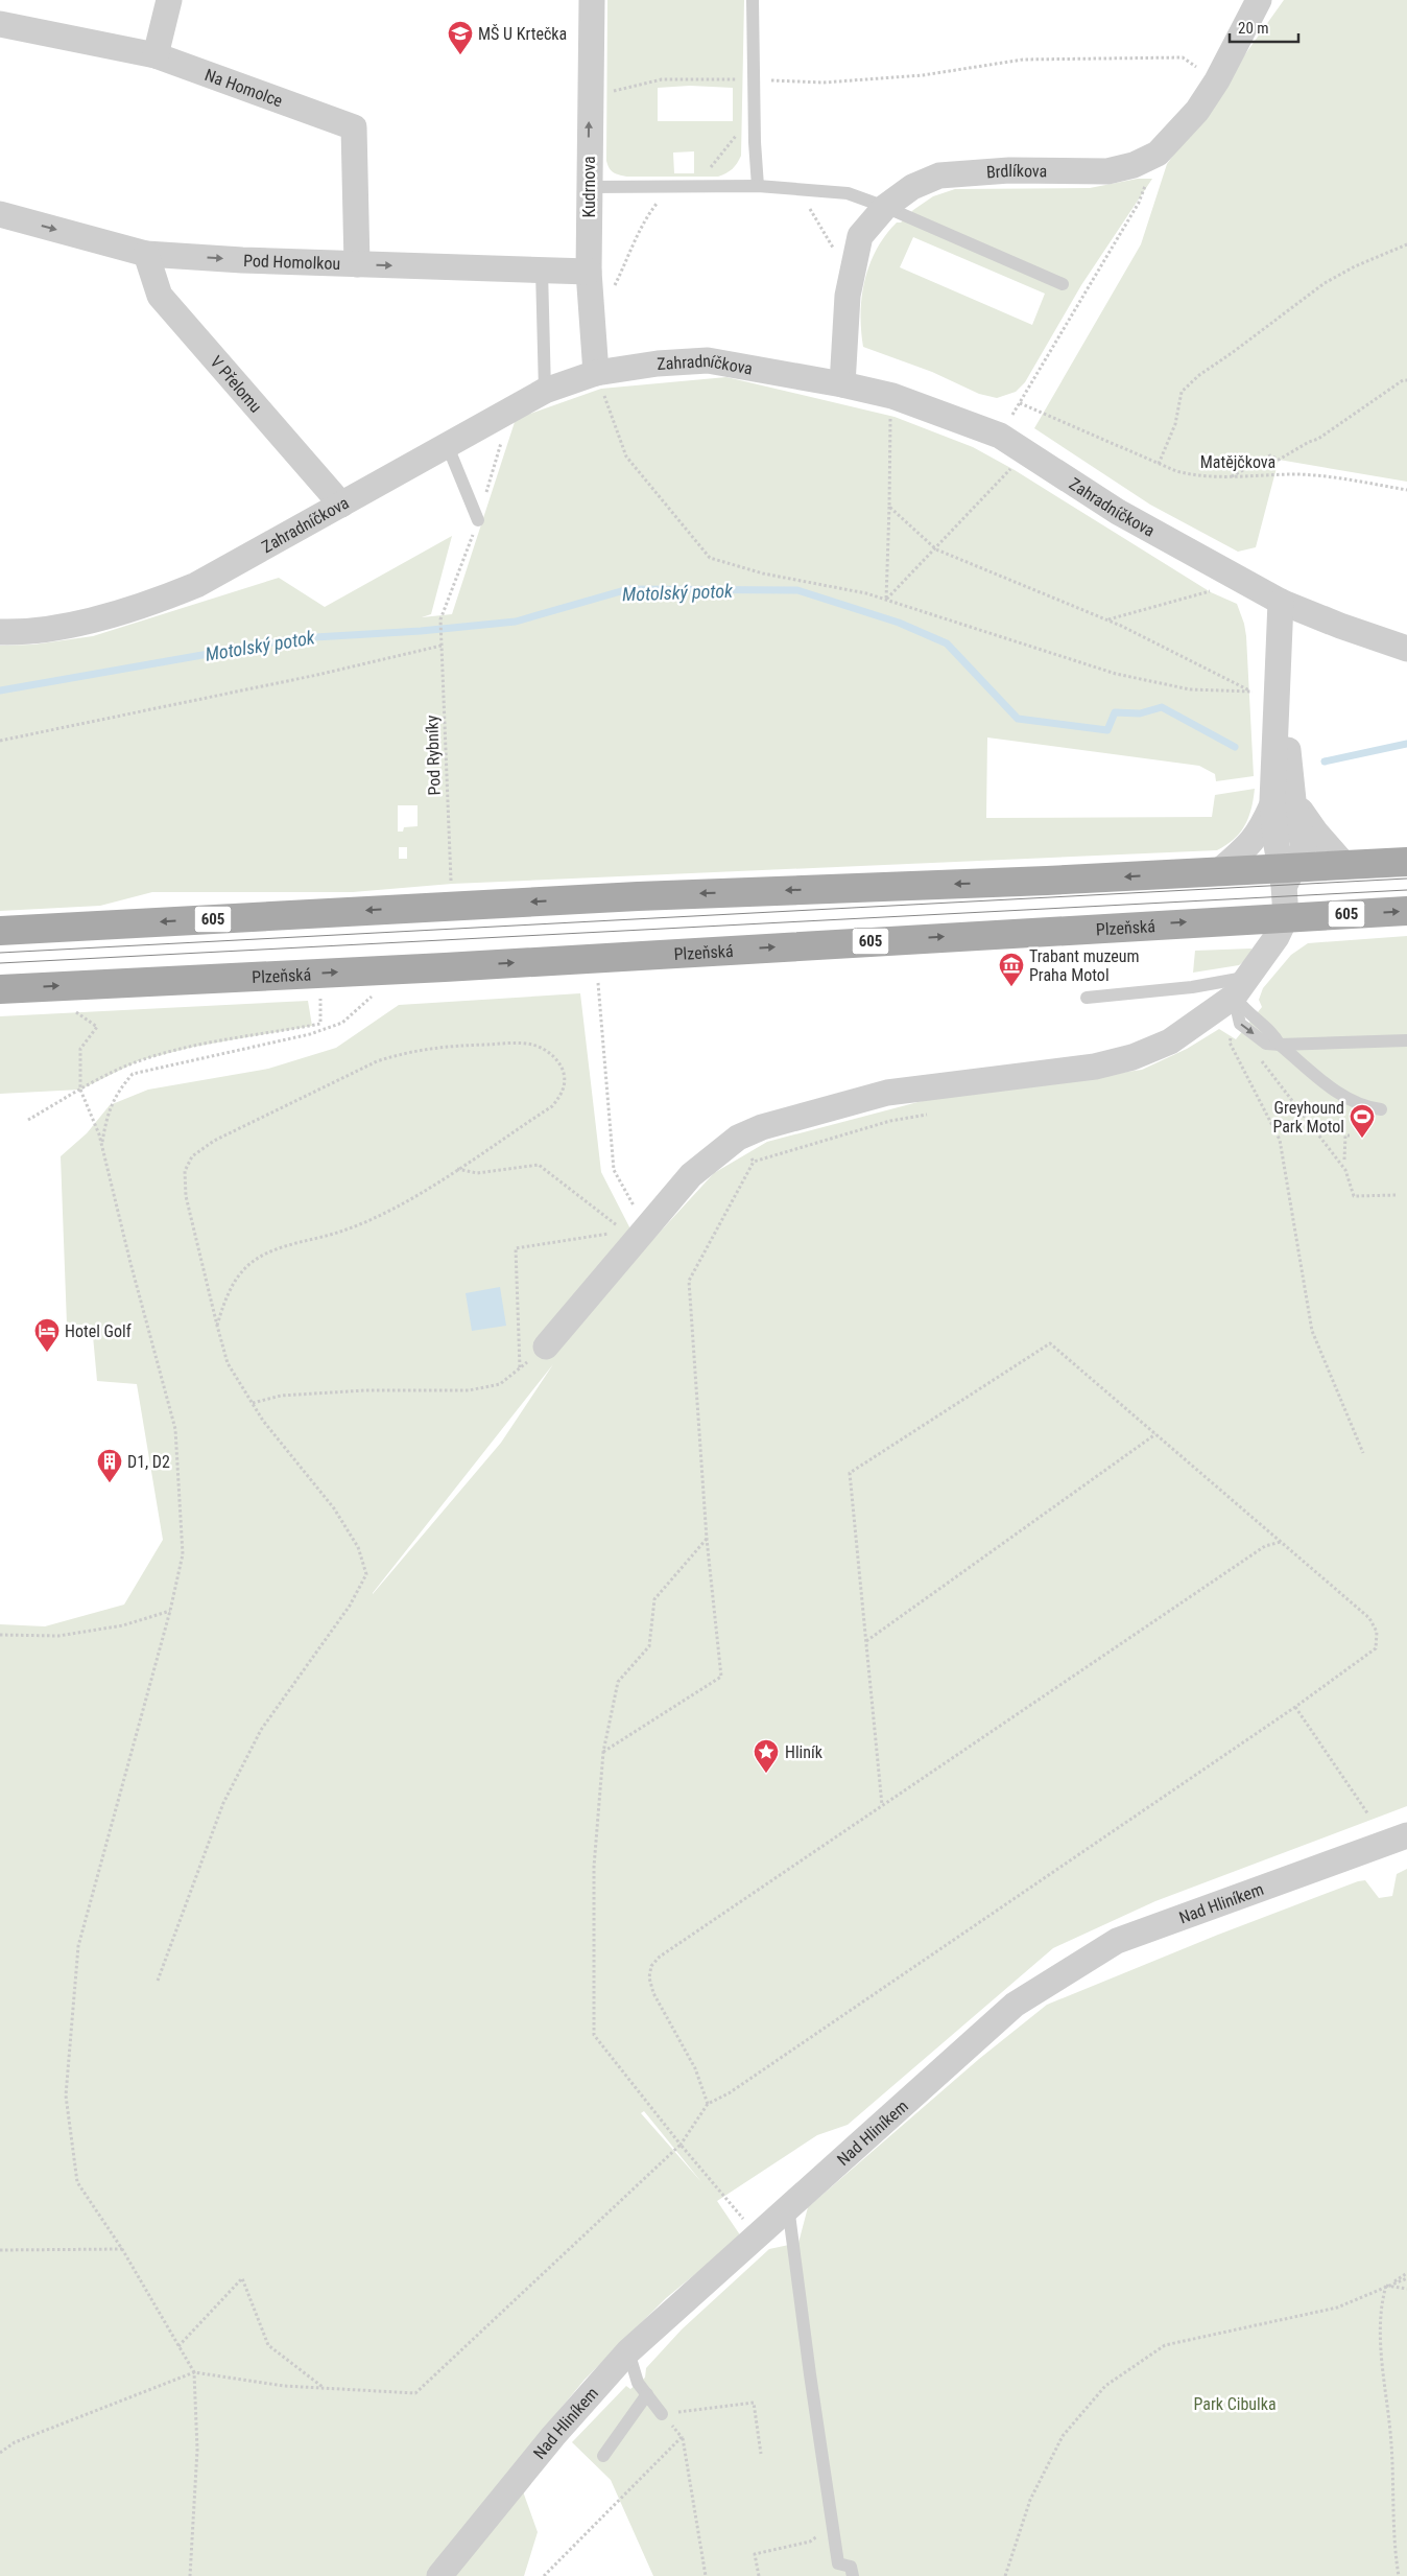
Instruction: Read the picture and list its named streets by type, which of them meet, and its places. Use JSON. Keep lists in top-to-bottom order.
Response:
{
  "streets": {
    "main road": ["605", "Plzeňská"],
    "street": [
      "Na Homolce",
      "Brdlíkova",
      "Kudrnova",
      "Pod Homolkou",
      "Zahradníčkova",
      "V Přelomu",
      "Nad Hliníkem"
    ],
    "path": ["Matějčkova", "Pod Rybníky"]
  },
  "crossings": [
    ["Na Homolce", "Pod Homolkou"],
    ["Brdlíkova", "Zahradníčkova"],
    ["Kudrnova", "Pod Homolkou"],
    ["Kudrnova", "Zahradníčkova"],
    ["Pod Homolkou", "V Přelomu"],
    ["Zahradníčkova", "V Přelomu"]
  ],
  "one_way": ["Pod Homolkou"],
  "water": ["Motolský potok"],
  "parks": ["Park Cibulka"],
  "places": {
    "school or university": ["MŠ U Krtečka"],
    "museum": ["Trabant muzeum Praha Motol"],
    "sports": ["Greyhound Park Motol"],
    "hotel": ["Hotel Golf"],
    "building": ["D1, D2"],
    "place": ["Hliník"]
  },
  "scale_bar": "20 m"
}
